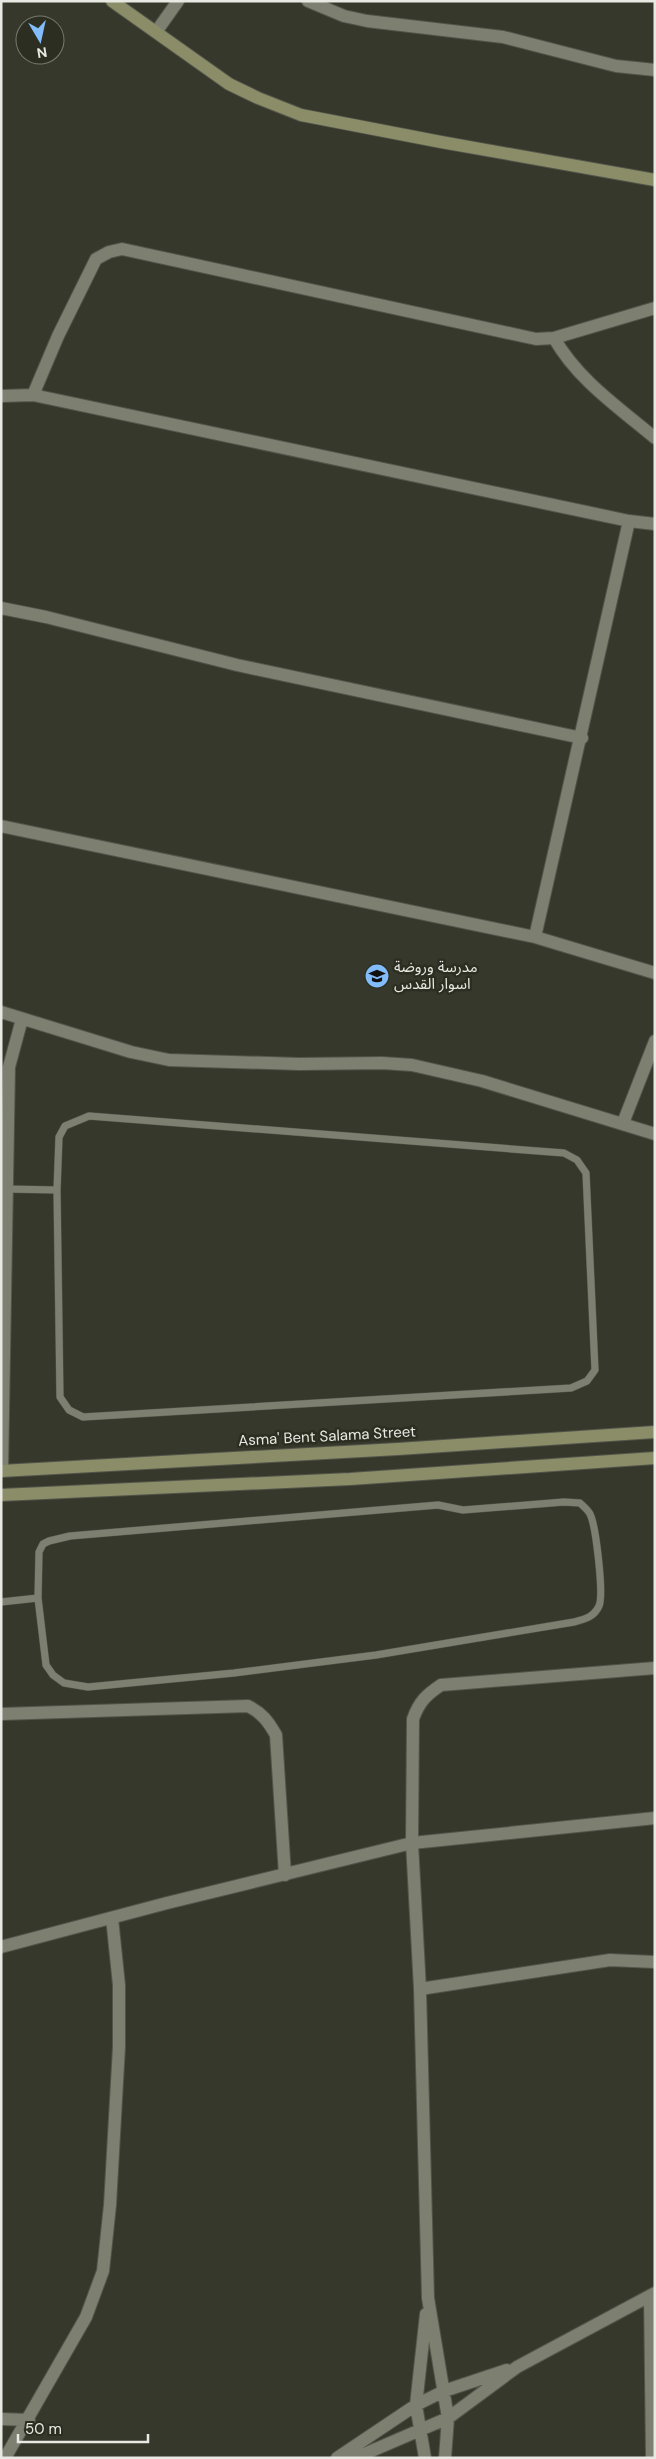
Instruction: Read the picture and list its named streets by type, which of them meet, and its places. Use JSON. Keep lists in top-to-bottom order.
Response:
{
  "streets": {
    "main road": ["Asma' Bent Salama Street"]
  },
  "places": {
    "school or university": ["مدرسة وروضة اسوار القدس"]
  },
  "scale_bar": "50 m",
  "north": "bottom"
}
